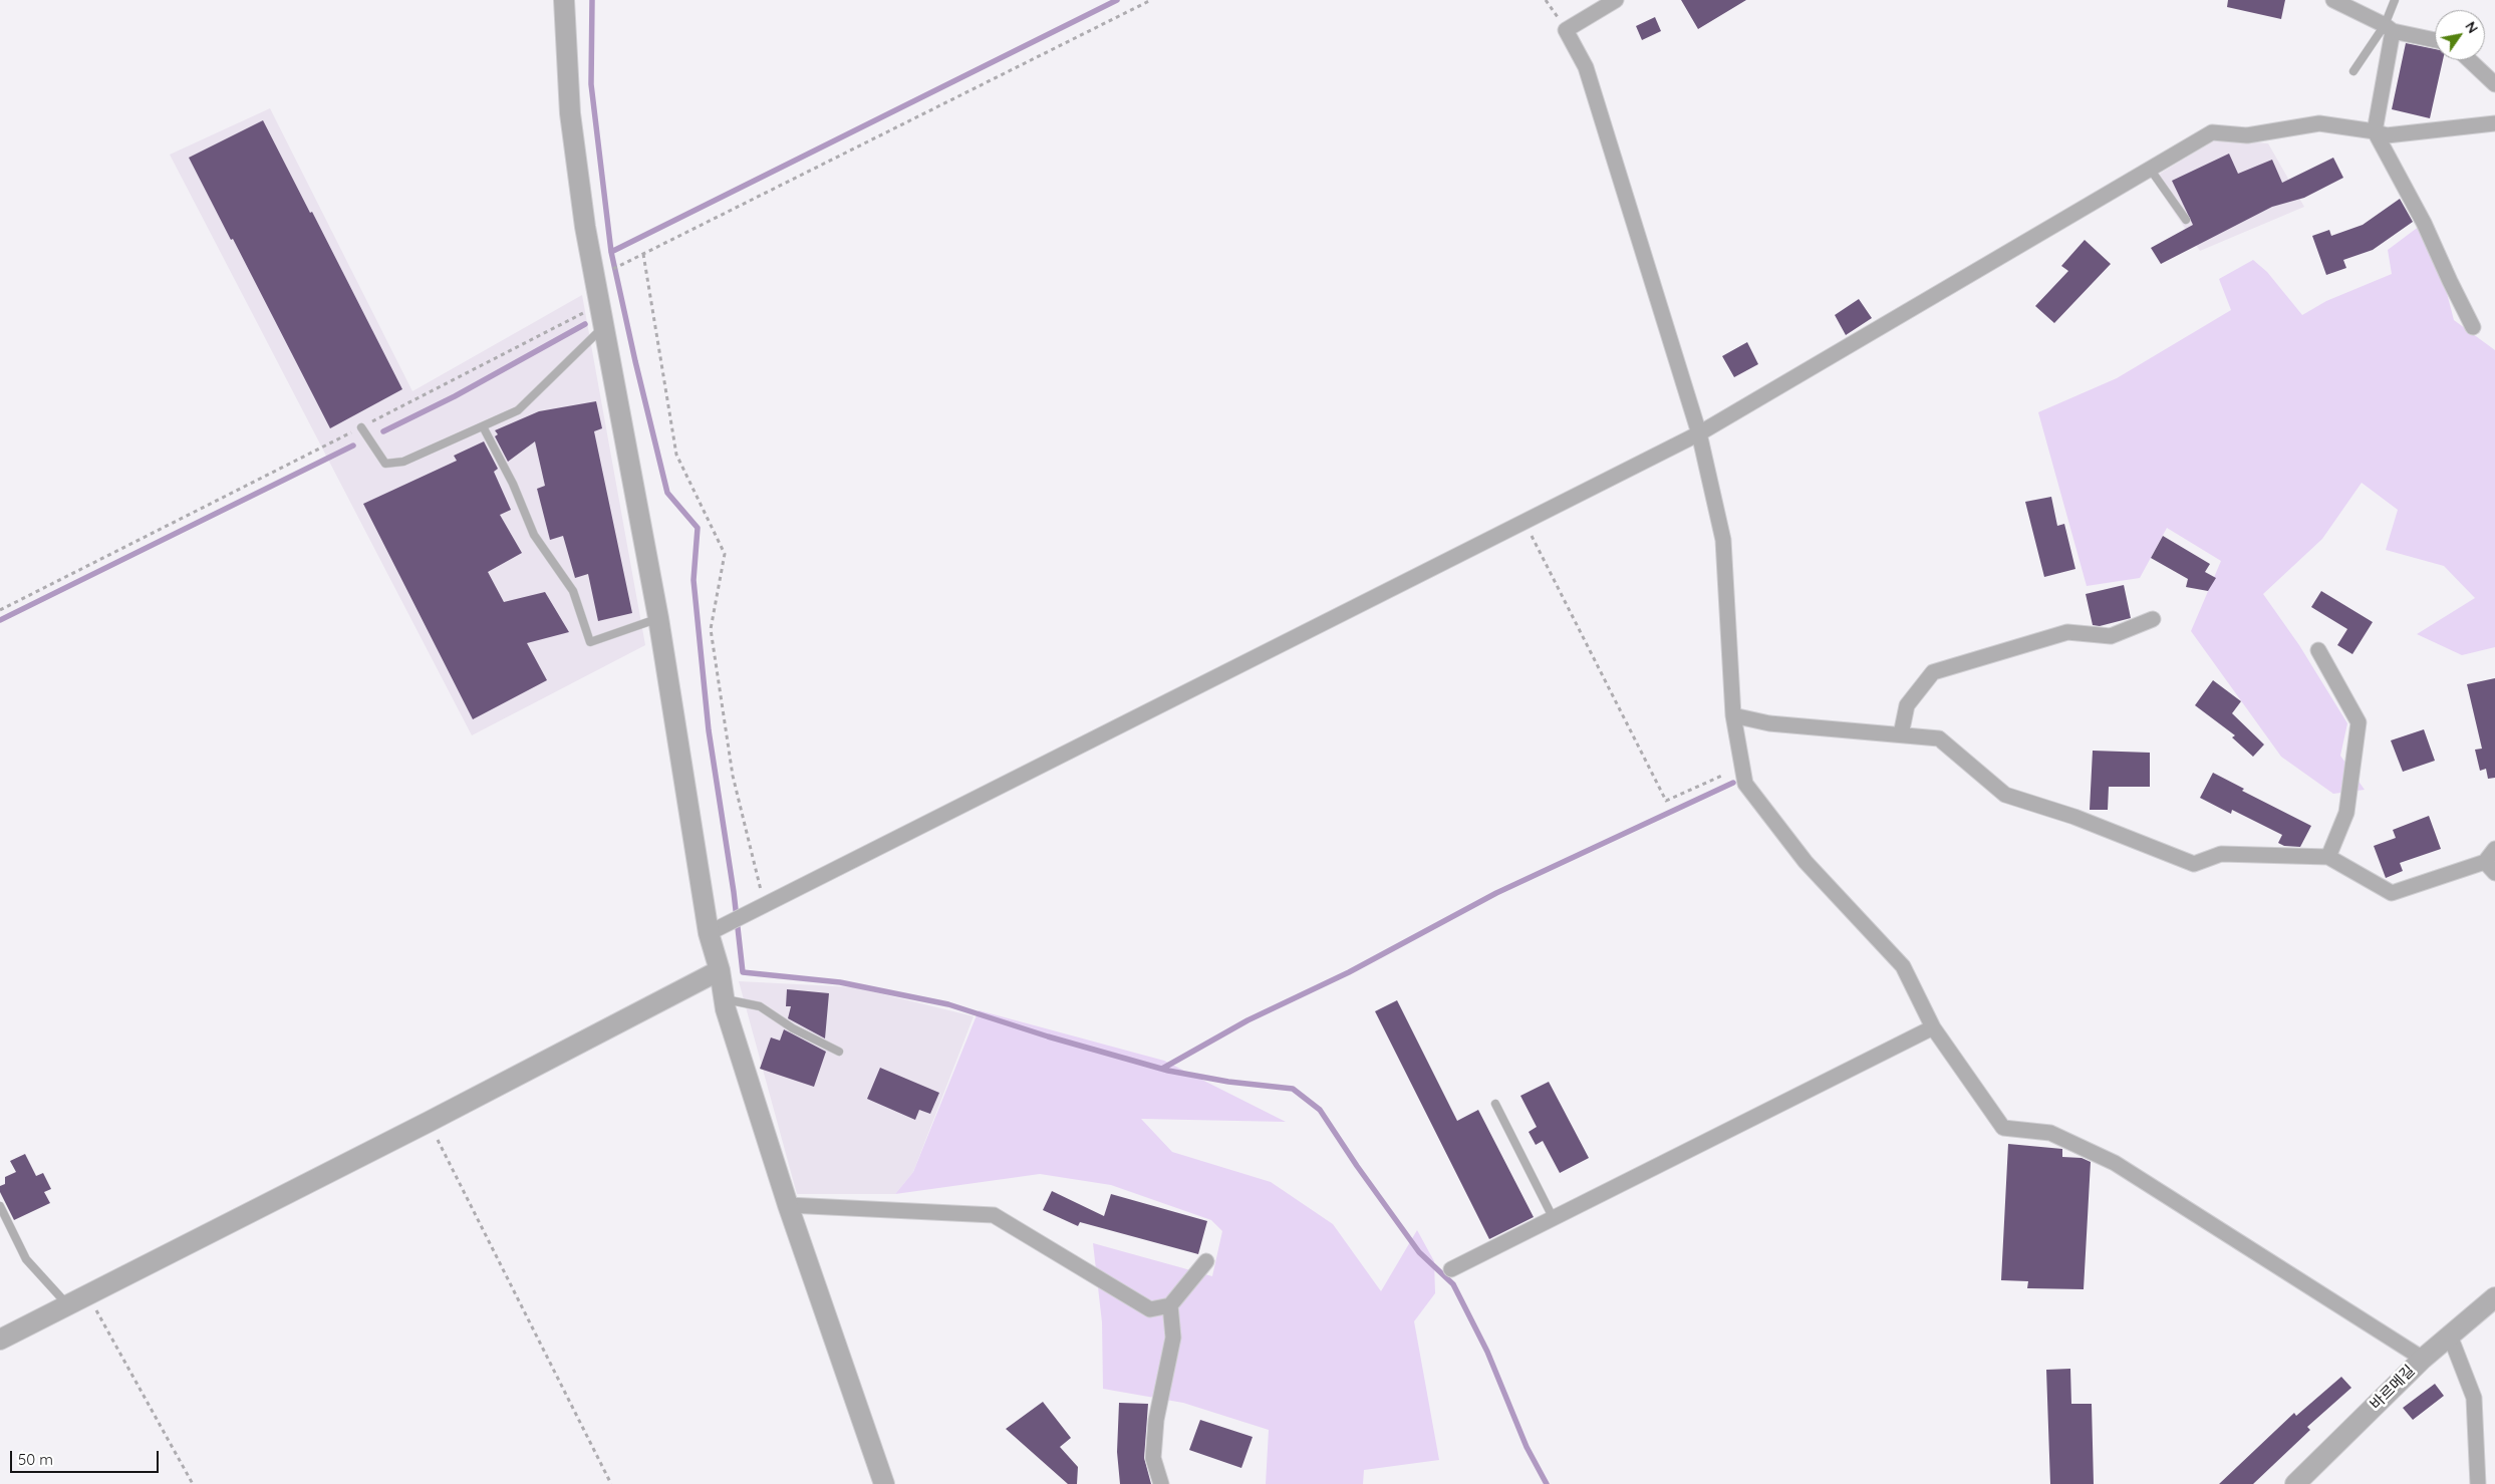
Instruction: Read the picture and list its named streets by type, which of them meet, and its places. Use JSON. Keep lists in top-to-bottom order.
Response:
{
  "streets": {
    "street": ["바르메길"]
  },
  "scale_bar": "50 m",
  "north": "top right"
}
